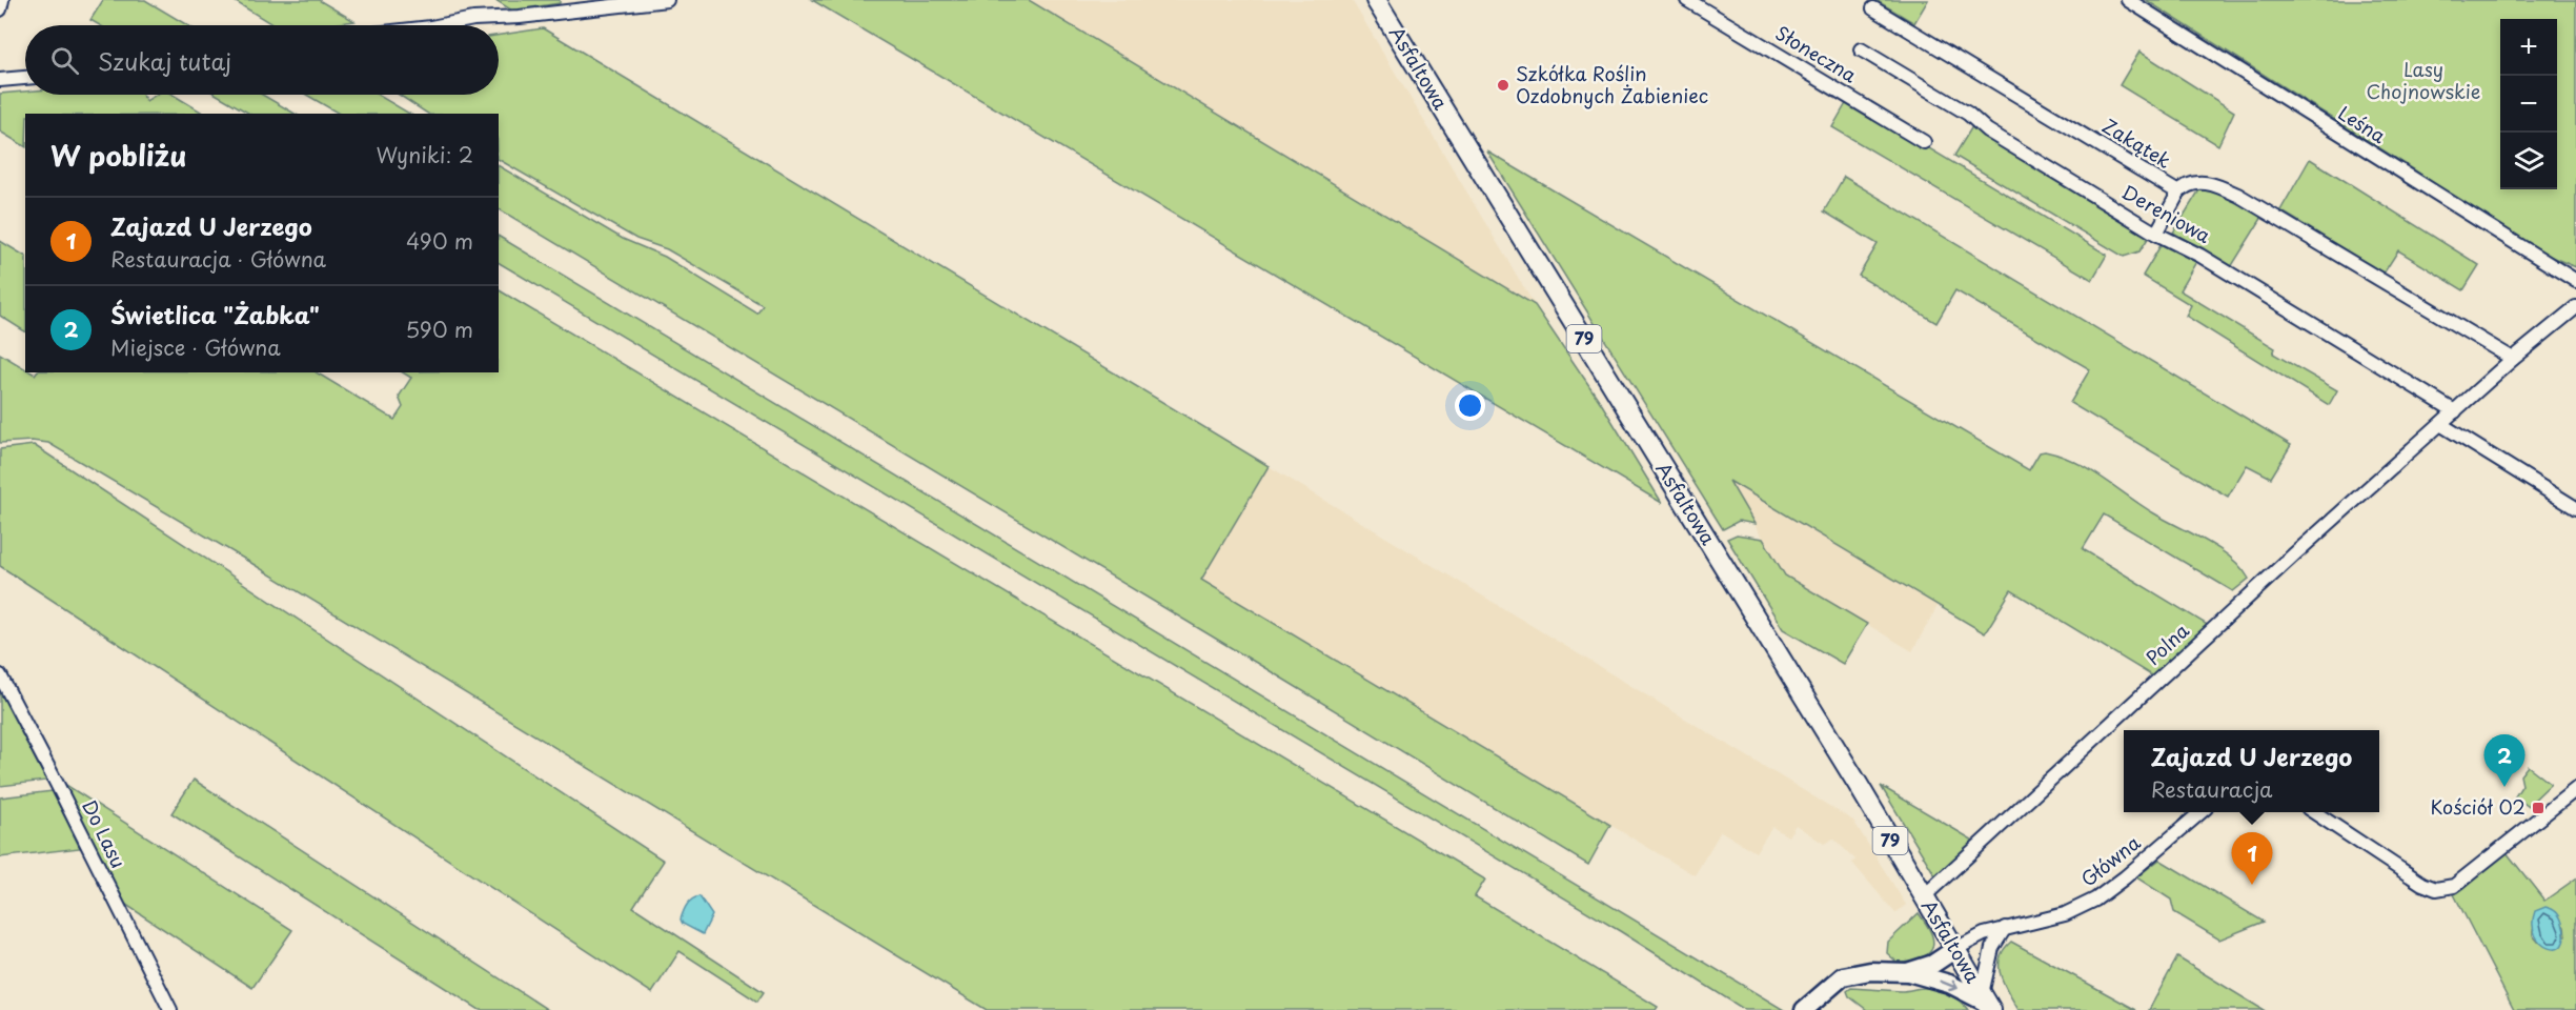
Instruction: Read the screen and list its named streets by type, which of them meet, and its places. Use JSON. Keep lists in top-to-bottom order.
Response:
{
  "streets": {
    "main road": ["Asfaltowa", "79"],
    "street": [
      "Słoneczna",
      "Leśna",
      "Zakątek",
      "Dereniowa",
      "Polna",
      "Do Lasu",
      "Główna"
    ]
  },
  "crossings": [
    ["Asfaltowa", "Polna"],
    ["Asfaltowa", "Główna"],
    ["Zakątek", "Polna"],
    ["Dereniowa", "Polna"]
  ],
  "parks": ["Lasy Chojnowskie"],
  "places": {
    "other": ["Szkółka Roślin Ozdobnych Żabieniec"],
    "transit": ["Kościół 02"]
  },
  "page": {
    "map_buttons": ["+", "−"],
    "search": "Szukaj tutaj",
    "heading": ["W pobliżu", "Wyniki: 2"],
    "list": [
      {
        "mark": "1",
        "name": "Zajazd U Jerzego",
        "note": "Restauracja · Główna",
        "value": "490 m"
      },
      {
        "mark": "2",
        "name": "Świetlica \"Żabka\"",
        "note": "Miejsce · Główna",
        "value": "590 m"
      }
    ],
    "popup": ["Zajazd U Jerzego", "Restauracja"],
    "pins": ["2", "1"]
  }
}
